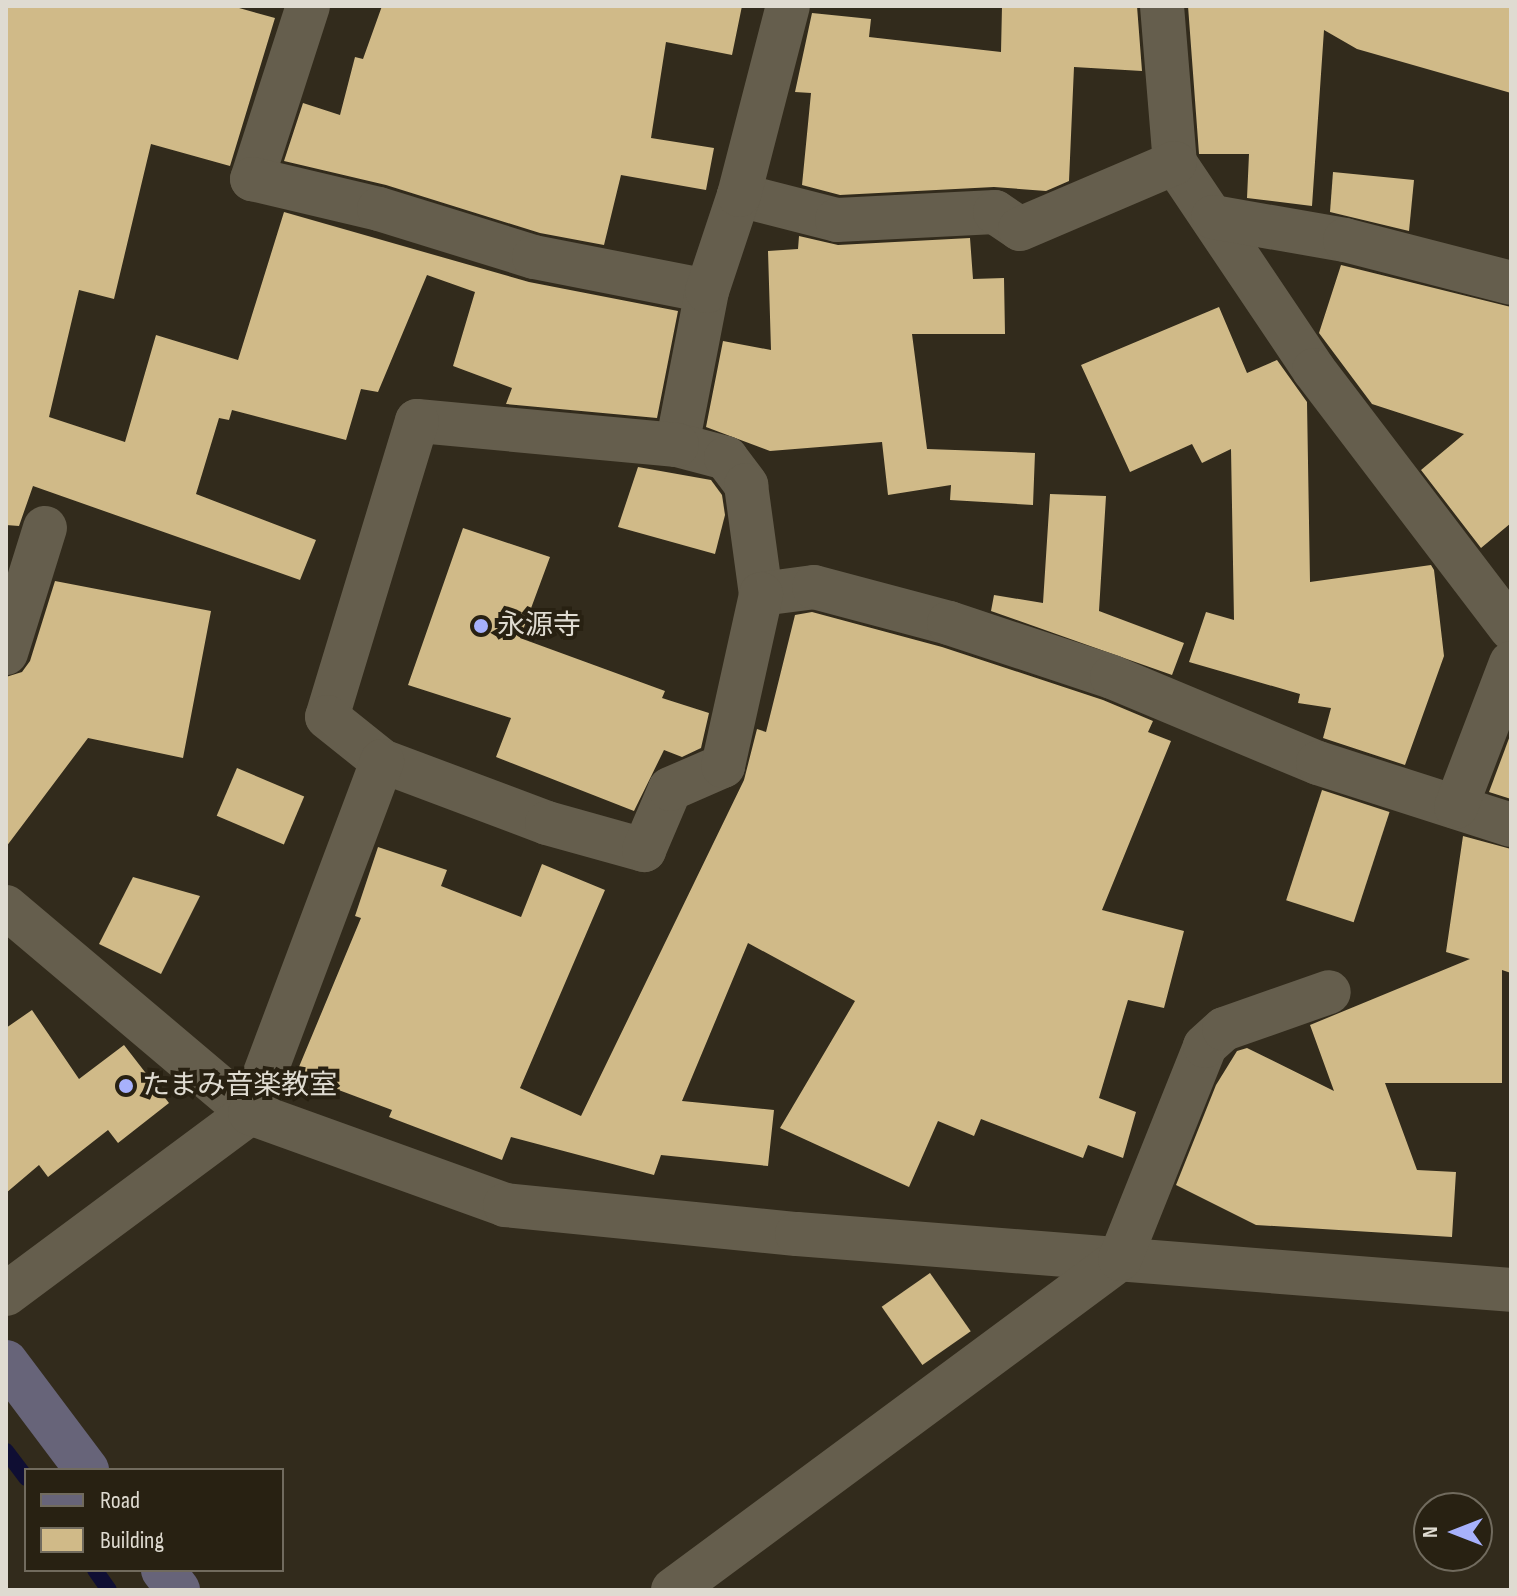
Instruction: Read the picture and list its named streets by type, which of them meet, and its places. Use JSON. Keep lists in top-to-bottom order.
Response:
{
  "places": ["永源寺", "たまみ音楽教室"],
  "legend": ["Road", "Building"],
  "north": "left"
}
